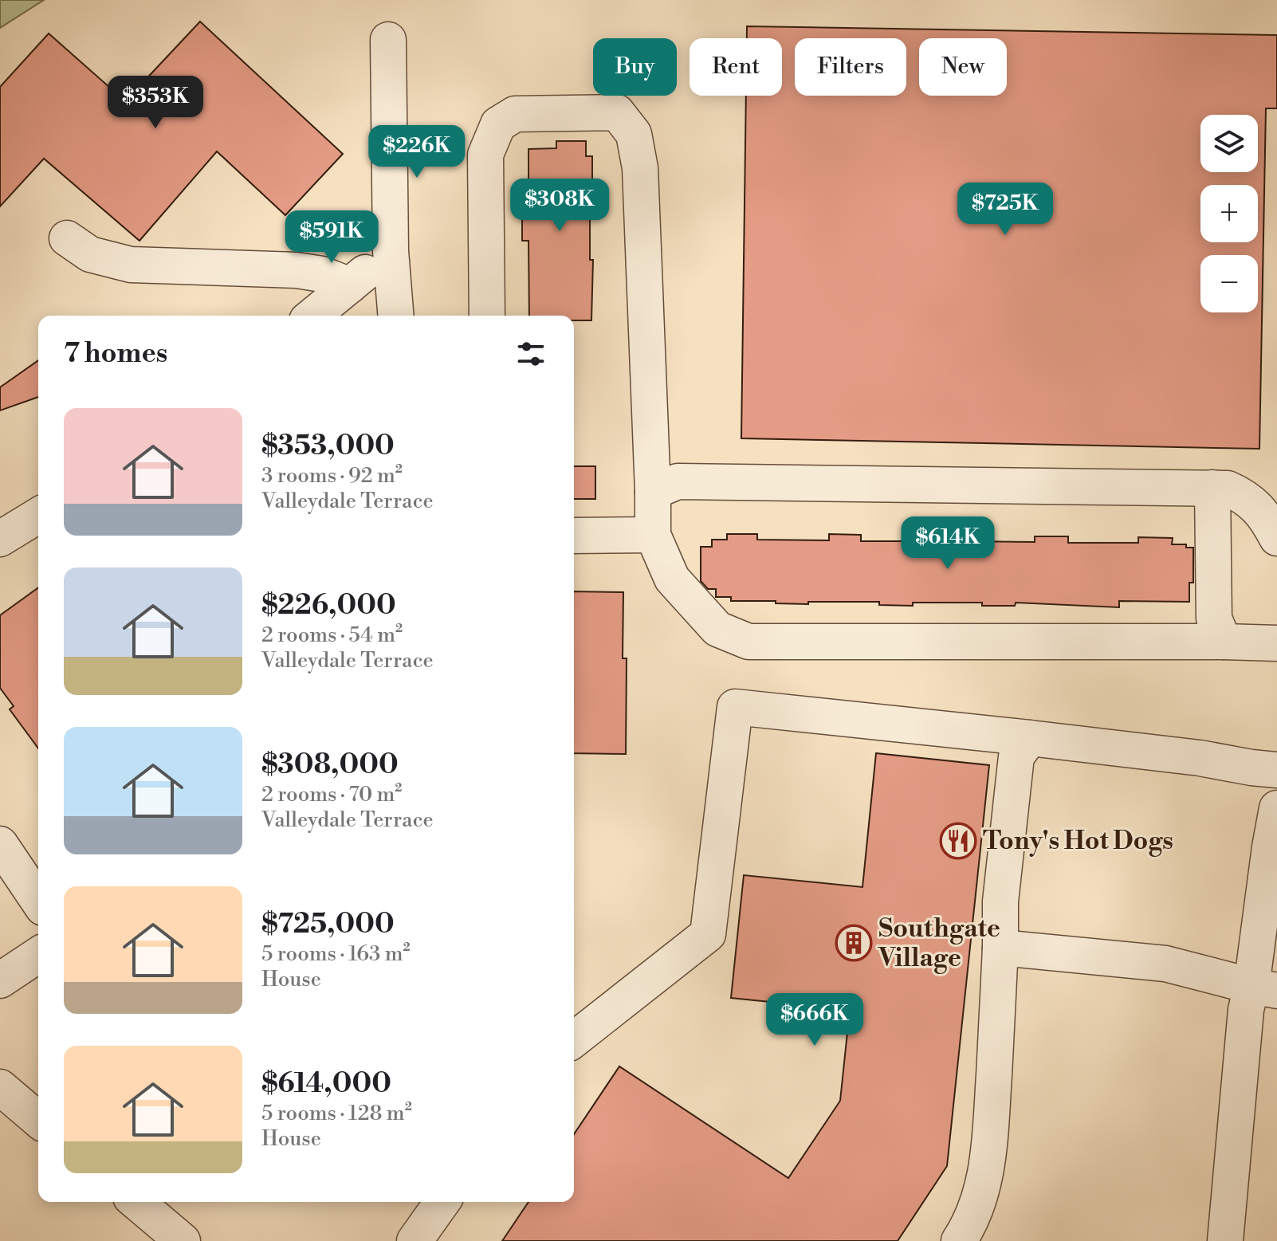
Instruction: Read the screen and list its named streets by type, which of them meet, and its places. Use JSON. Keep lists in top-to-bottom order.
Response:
{
  "places": {
    "restaurant": ["Tony's Hot Dogs"],
    "building": ["Southgate Village"]
  },
  "page": {
    "chip": [
      "Buy",
      "Rent",
      "Filters",
      "New"
    ],
    "price": [
      "$353K",
      "$226K",
      "$308K",
      "$725K",
      "$591K",
      "$614K",
      "$666K"
    ],
    "map_buttons": ["+", "−"],
    "heading": "7 homes",
    "list": [
      {
        "name": "$353,000",
        "note": "3 rooms · 92 m² · Valleydale Terrace"
      },
      {
        "name": "$226,000",
        "note": "2 rooms · 54 m² · Valleydale Terrace"
      },
      {
        "name": "$308,000",
        "note": "2 rooms · 70 m² · Valleydale Terrace"
      },
      {
        "name": "$725,000",
        "note": "5 rooms · 163 m² · House"
      },
      {
        "name": "$614,000",
        "note": "5 rooms · 128 m² · House"
      }
    ]
  }
}
